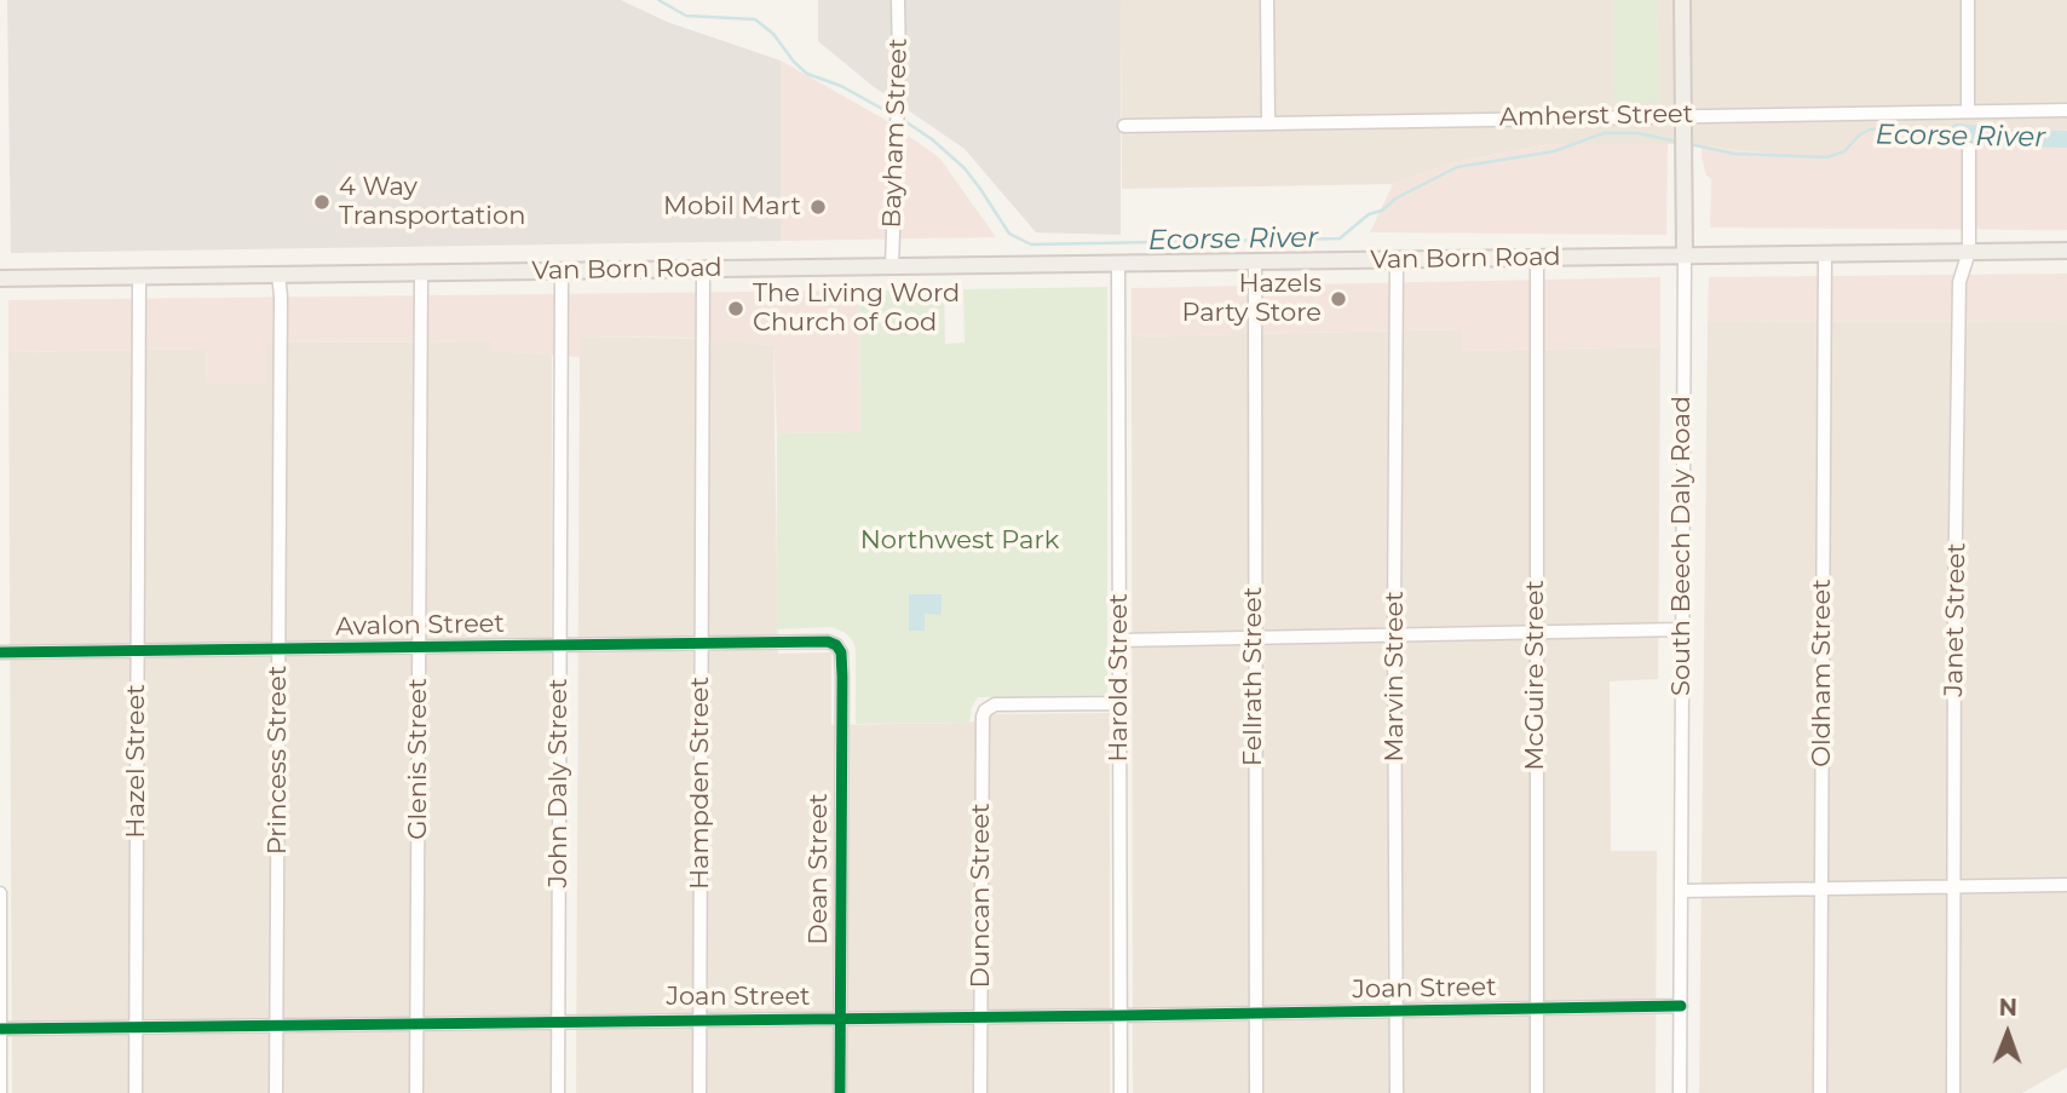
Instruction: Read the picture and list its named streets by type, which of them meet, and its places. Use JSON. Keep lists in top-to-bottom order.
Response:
{
  "streets": {
    "main road": ["Van Born Road", "South Beech Daly Road"],
    "street": [
      "Amherst Street",
      "Bayham Street",
      "Janet Street",
      "Avalon Street",
      "Oldham Street",
      "McGuire Street",
      "Fellrath Street",
      "Marvin Street",
      "Harold Street",
      "Glenis Street",
      "Princess Street",
      "Hazel Street",
      "John Daly Street",
      "Hampden Street",
      "Dean Street",
      "Duncan Street",
      "Joan Street"
    ]
  },
  "crossings": [
    ["Amherst Street", "South Beech Daly Road"],
    ["Bayham Street", "Van Born Road"],
    ["Van Born Road", "South Beech Daly Road"],
    ["Van Born Road", "Janet Street"],
    ["Van Born Road", "Oldham Street"],
    ["Van Born Road", "McGuire Street"],
    ["Van Born Road", "Fellrath Street"],
    ["Van Born Road", "Marvin Street"],
    ["Van Born Road", "Harold Street"],
    ["Van Born Road", "Glenis Street"],
    ["Van Born Road", "Princess Street"],
    ["Van Born Road", "Hazel Street"],
    ["Van Born Road", "John Daly Street"],
    ["Van Born Road", "Hampden Street"],
    ["South Beech Daly Road", "Joan Street"],
    ["Avalon Street", "Glenis Street"],
    ["Avalon Street", "Princess Street"],
    ["Avalon Street", "Hazel Street"],
    ["Avalon Street", "John Daly Street"],
    ["Avalon Street", "Hampden Street"],
    ["Avalon Street", "Dean Street"],
    ["McGuire Street", "Joan Street"],
    ["Fellrath Street", "Joan Street"],
    ["Marvin Street", "Joan Street"],
    ["Harold Street", "Duncan Street"],
    ["Harold Street", "Joan Street"],
    ["Glenis Street", "Joan Street"],
    ["Princess Street", "Joan Street"],
    ["Hazel Street", "Joan Street"],
    ["John Daly Street", "Joan Street"],
    ["Hampden Street", "Joan Street"],
    ["Dean Street", "Joan Street"],
    ["Duncan Street", "Joan Street"]
  ],
  "water": ["Ecorse River"],
  "parks": ["Northwest Park"],
  "places": [
    "4 Way Transportation",
    "Mobil Mart",
    "Hazels Party Store",
    "The Living Word Church of God"
  ],
  "north": "top"
}
